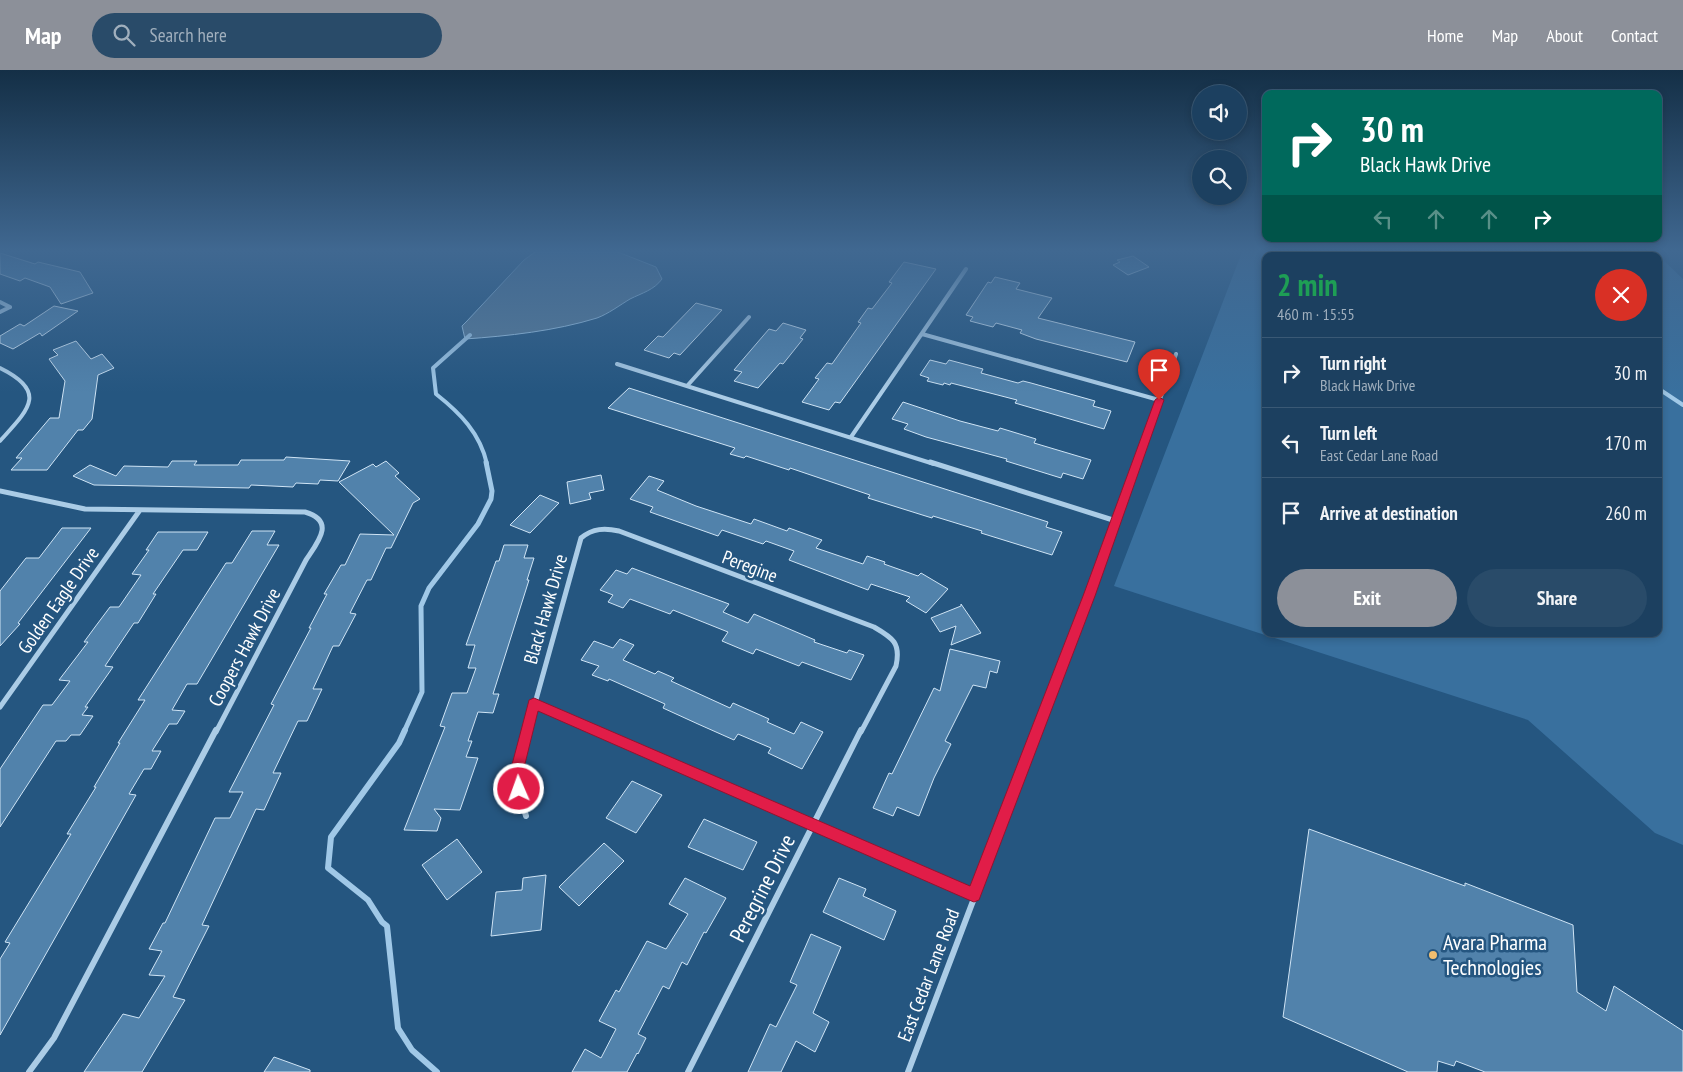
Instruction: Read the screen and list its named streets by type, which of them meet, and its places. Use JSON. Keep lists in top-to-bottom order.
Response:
{
  "streets": {
    "street": [
      "Peregine",
      "Golden Eagle Drive",
      "Black Hawk Drive",
      "Coopers Hawk Drive",
      "Peregrine Drive",
      "East Cedar Lane Road"
    ]
  },
  "crossings": [
    ["Peregine", "Black Hawk Drive"],
    ["Peregine", "Peregrine Drive"],
    ["Golden Eagle Drive", "Coopers Hawk Drive"]
  ],
  "places": ["Avara Pharma Technologies"],
  "page": {
    "header": "Map",
    "search": "Search here",
    "nav": [
      "Home",
      "Map",
      "About",
      "Contact"
    ],
    "turn": ["30 m", "Black Hawk Drive"],
    "heading": ["2 min", "460 m · 15:55"],
    "list": [
      {
        "name": "Turn right",
        "note": "Black Hawk Drive",
        "value": "30 m"
      },
      {
        "name": "Turn left",
        "note": "East Cedar Lane Road",
        "value": "170 m"
      },
      {
        "name": "Arrive at destination",
        "value": "260 m"
      }
    ],
    "buttons": ["Exit", "Share"]
  }
}
